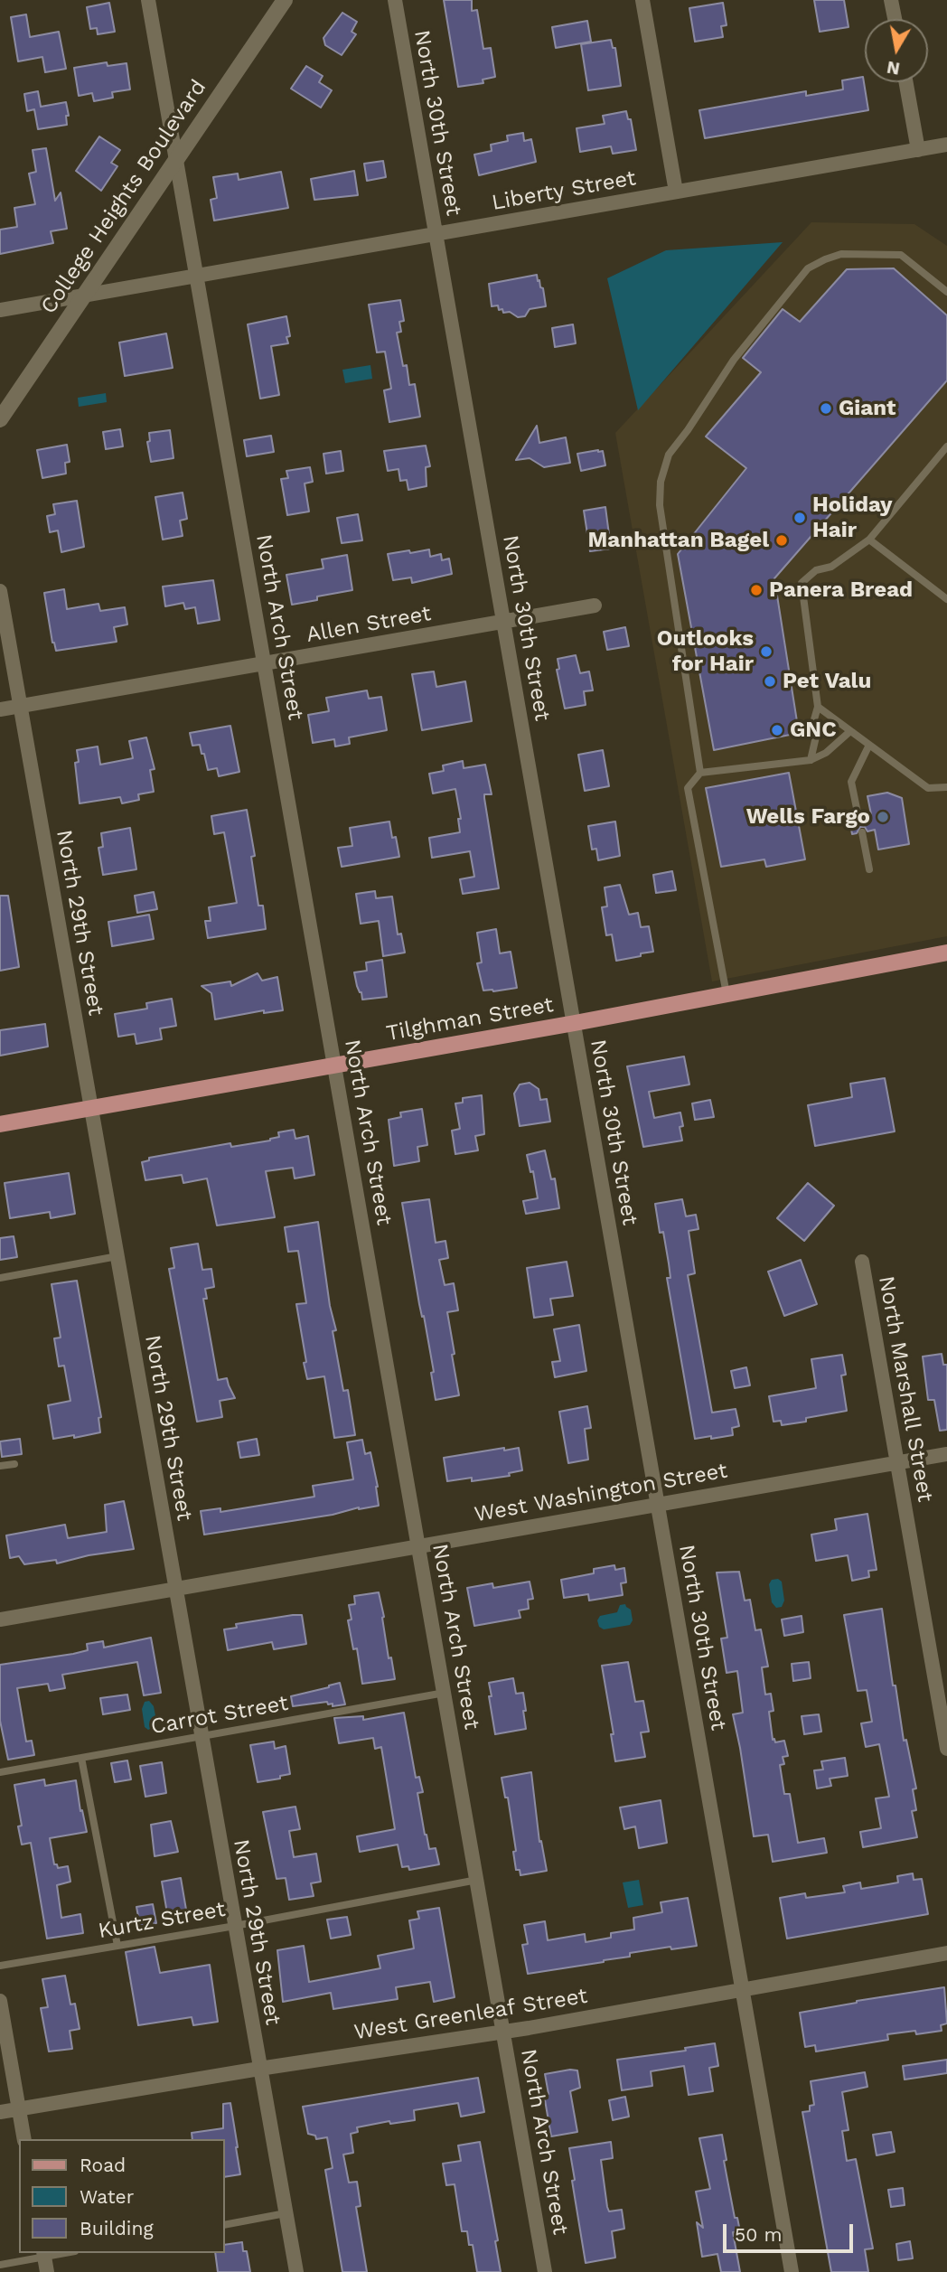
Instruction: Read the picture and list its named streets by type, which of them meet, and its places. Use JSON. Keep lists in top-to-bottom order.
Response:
{
  "streets": {
    "main road": ["Tilghman Street"],
    "street": [
      "North 30th Street",
      "Liberty Street",
      "College Heights Boulevard",
      "Allen Street",
      "North Arch Street",
      "North 29th Street",
      "North Marshall Street",
      "West Washington Street",
      "West Greenleaf Street"
    ],
    "lane": ["Carrot Street", "Kurtz Street"]
  },
  "crossings": [
    ["North 30th Street", "Liberty Street"],
    ["North 30th Street", "Allen Street"],
    ["North 30th Street", "Tilghman Street"],
    ["North 30th Street", "West Washington Street"],
    ["North 30th Street", "West Greenleaf Street"],
    ["Liberty Street", "College Heights Boulevard"],
    ["Liberty Street", "North Arch Street"],
    ["College Heights Boulevard", "North Arch Street"],
    ["Allen Street", "North Arch Street"],
    ["Allen Street", "North 29th Street"],
    ["North Arch Street", "Tilghman Street"],
    ["North Arch Street", "West Washington Street"],
    ["North Arch Street", "Carrot Street"],
    ["North Arch Street", "Kurtz Street"],
    ["North Arch Street", "West Greenleaf Street"],
    ["North 29th Street", "Tilghman Street"],
    ["North 29th Street", "West Washington Street"],
    ["North 29th Street", "Carrot Street"],
    ["North 29th Street", "Kurtz Street"],
    ["North 29th Street", "West Greenleaf Street"],
    ["North Marshall Street", "West Washington Street"]
  ],
  "places": [
    "Giant",
    "Holiday Hair",
    "Manhattan Bagel",
    "Panera Bread",
    "Outlooks for Hair",
    "Pet Valu",
    "GNC",
    "Wells Fargo"
  ],
  "legend": ["Road", "Water", "Building"],
  "scale_bar": "50 m",
  "north": "bottom"
}
